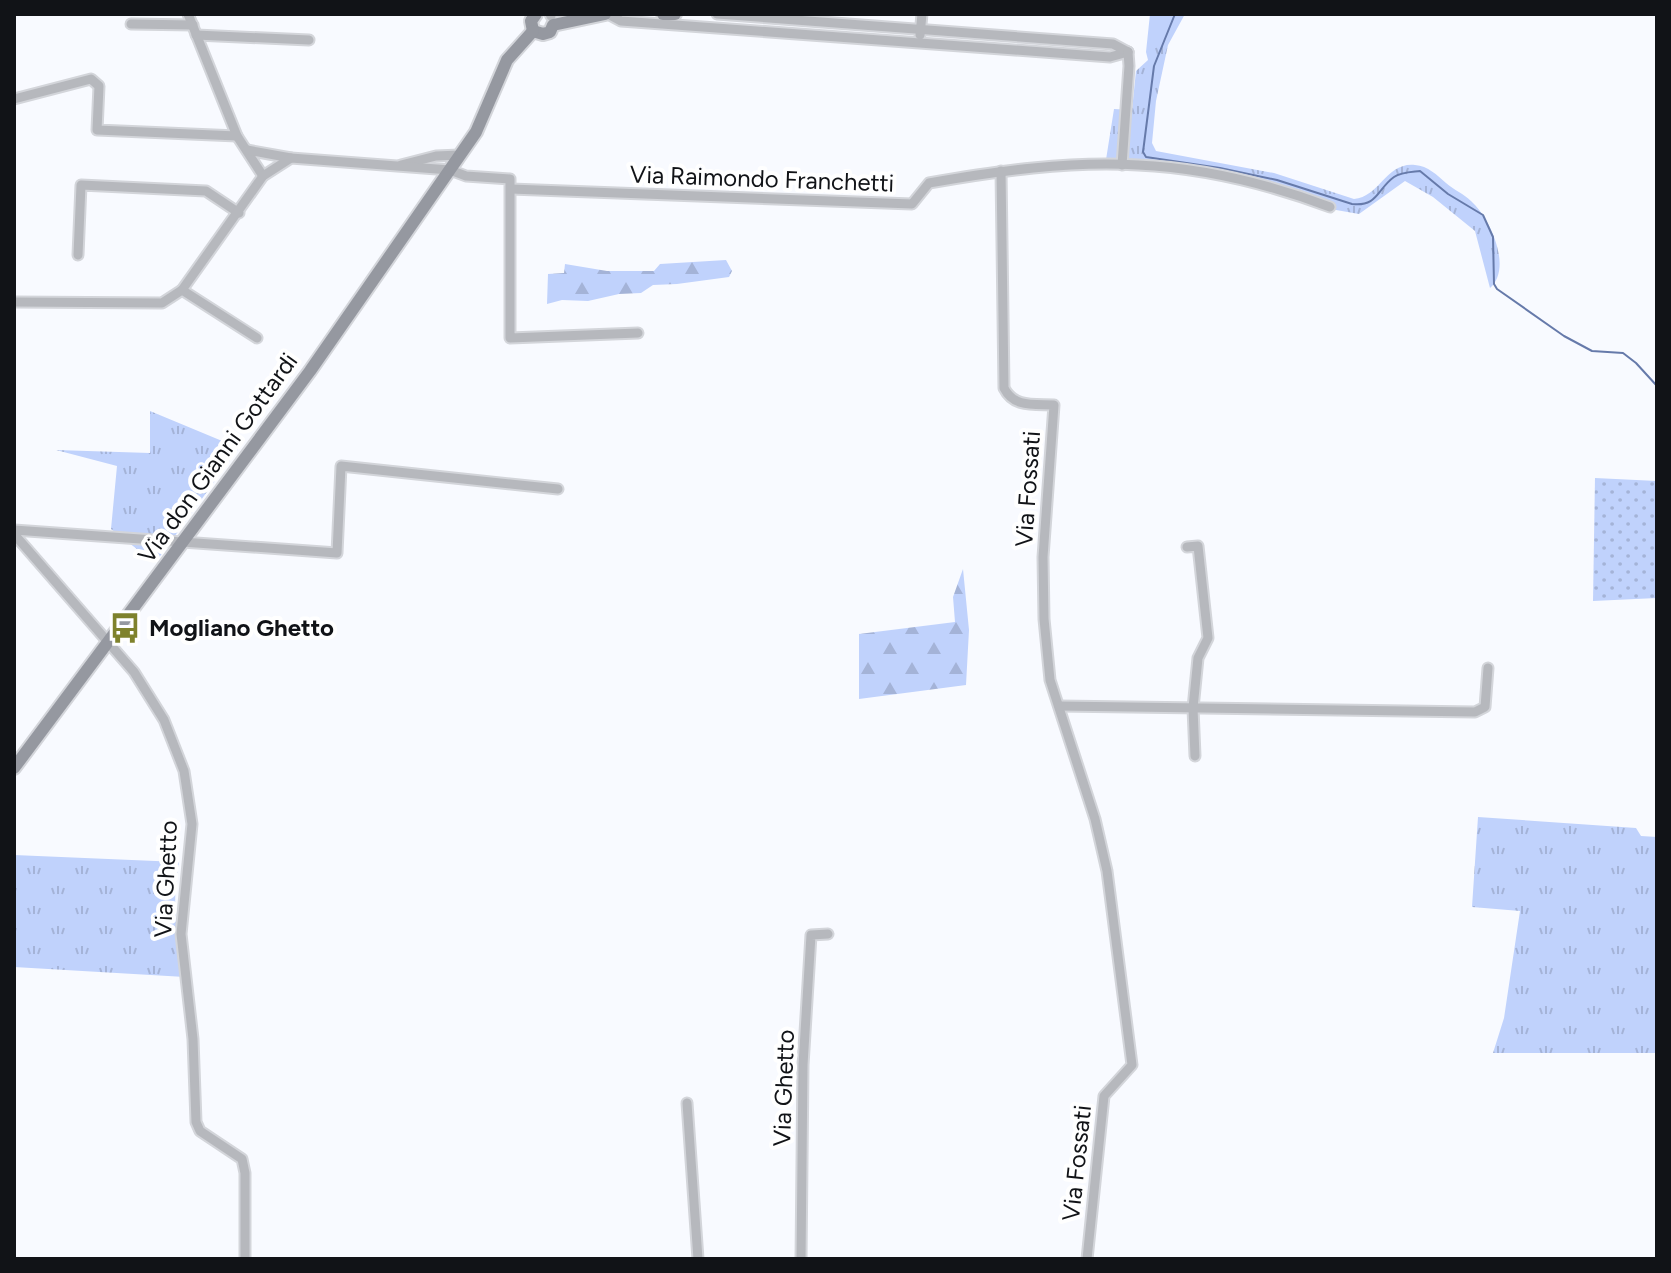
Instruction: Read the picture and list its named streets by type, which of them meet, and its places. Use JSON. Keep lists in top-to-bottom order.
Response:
{
  "streets": {
    "main road": ["Via don Gianni Gottardi"],
    "street": ["Via Raimondo Franchetti", "Via Fossati", "Via Ghetto"]
  },
  "crossings": [
    ["Via Raimondo Franchetti", "Via don Gianni Gottardi"],
    ["Via Raimondo Franchetti", "Via Fossati"],
    ["Via don Gianni Gottardi", "Via Ghetto"]
  ],
  "places": {
    "bus stop": ["Mogliano Ghetto"]
  }
}
